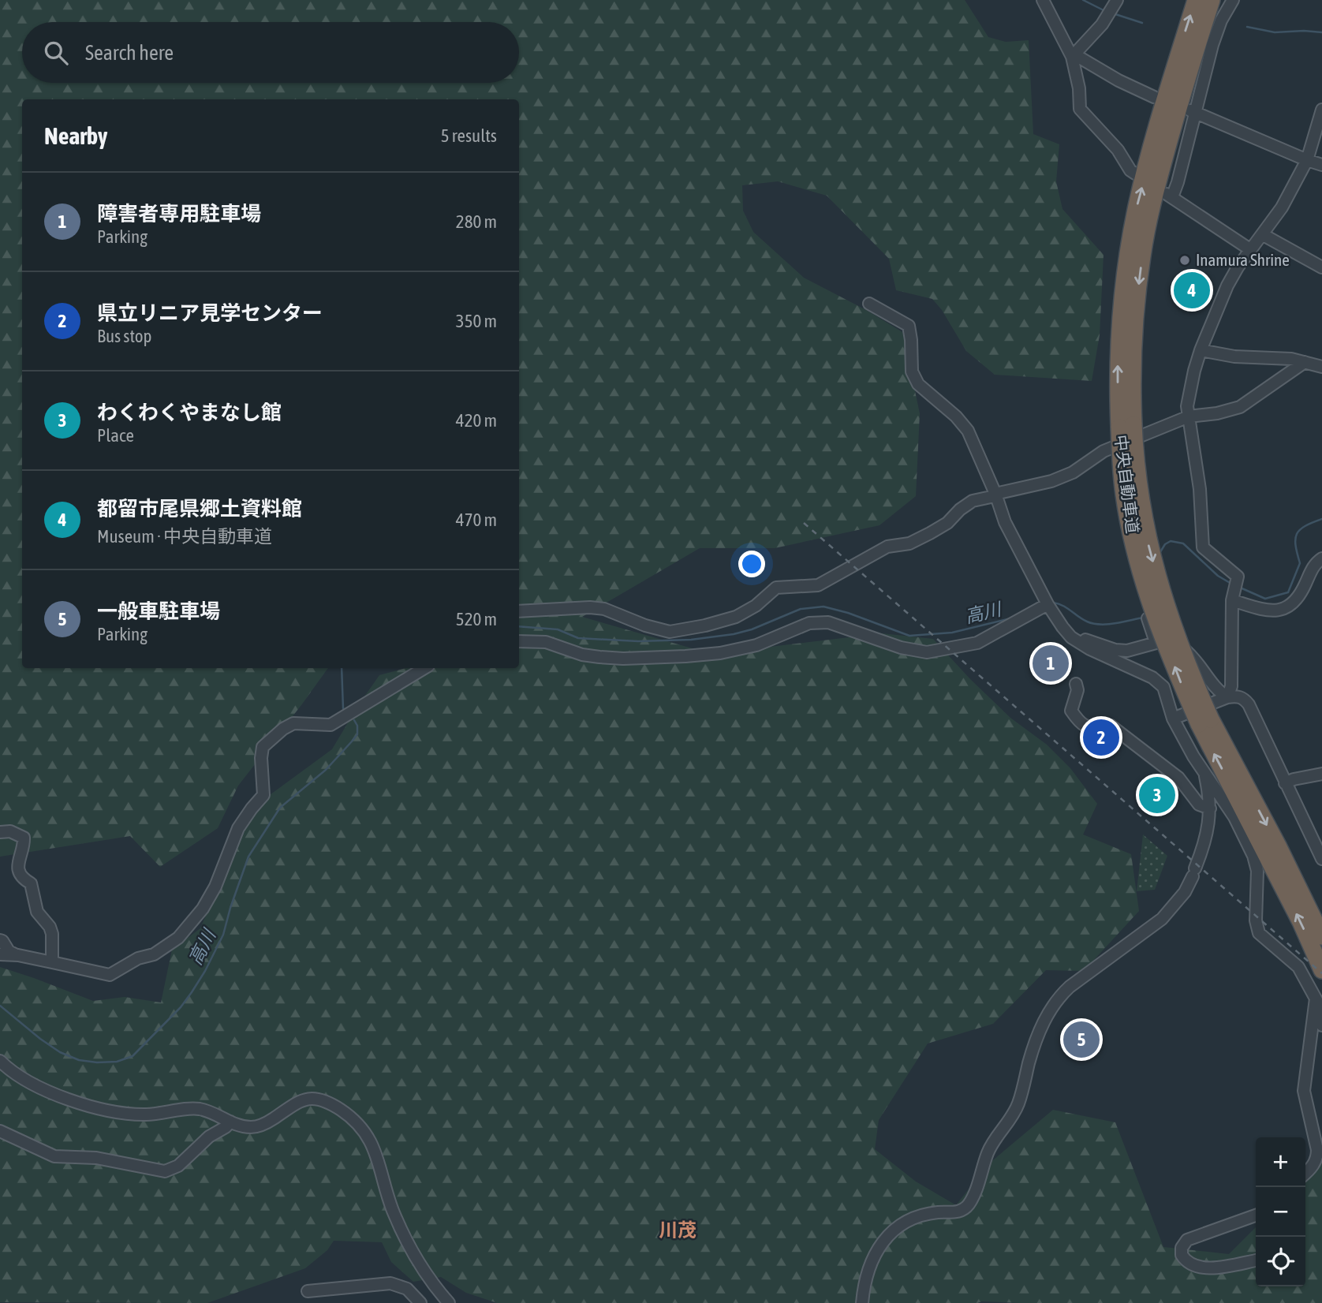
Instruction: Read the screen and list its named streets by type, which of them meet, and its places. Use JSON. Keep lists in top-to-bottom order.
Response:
{
  "streets": {
    "highway": ["中央自動車道"]
  },
  "districts": ["川茂"],
  "water": ["高川"],
  "places": ["Inamura Shrine"],
  "page": {
    "search": "Search here",
    "heading": ["Nearby", "5 results"],
    "list": [
      {
        "mark": "1",
        "name": "障害者専用駐車場",
        "note": "Parking",
        "value": "280 m"
      },
      {
        "mark": "2",
        "name": "県立リニア見学センター",
        "note": "Bus stop",
        "value": "350 m"
      },
      {
        "mark": "3",
        "name": "わくわくやまなし館",
        "note": "Place",
        "value": "420 m"
      },
      {
        "mark": "4",
        "name": "都留市尾県郷土資料館",
        "note": "Museum · 中央自動車道",
        "value": "470 m"
      },
      {
        "mark": "5",
        "name": "一般車駐車場",
        "note": "Parking",
        "value": "520 m"
      }
    ],
    "pins": [
      "4",
      "1",
      "2",
      "3",
      "5"
    ],
    "map_buttons": ["+", "−"]
  }
}
